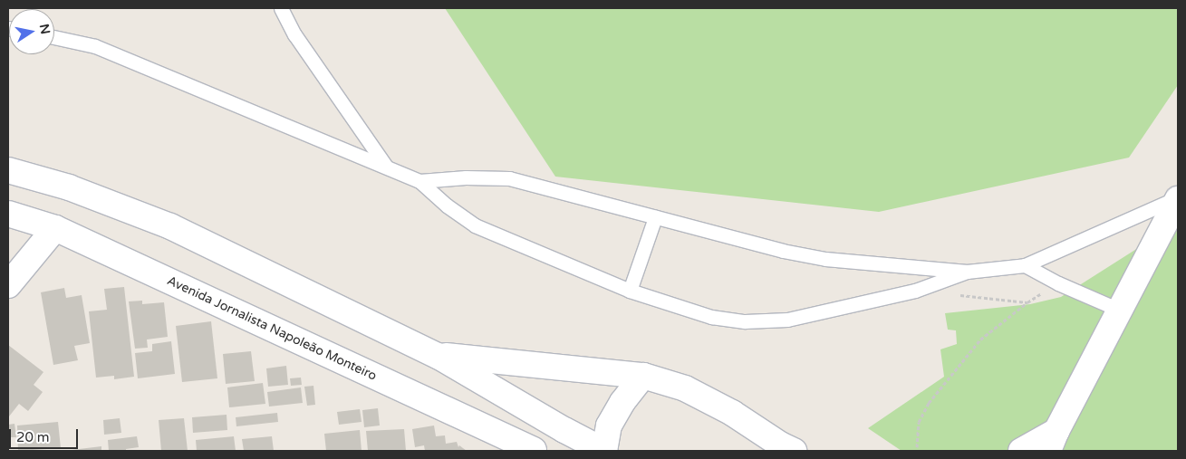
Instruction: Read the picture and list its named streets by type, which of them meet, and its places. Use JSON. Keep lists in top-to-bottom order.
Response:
{
  "streets": {
    "street": ["Avenida Jornalista Napoleão Monteiro"]
  },
  "scale_bar": "20 m",
  "north": "right"
}
